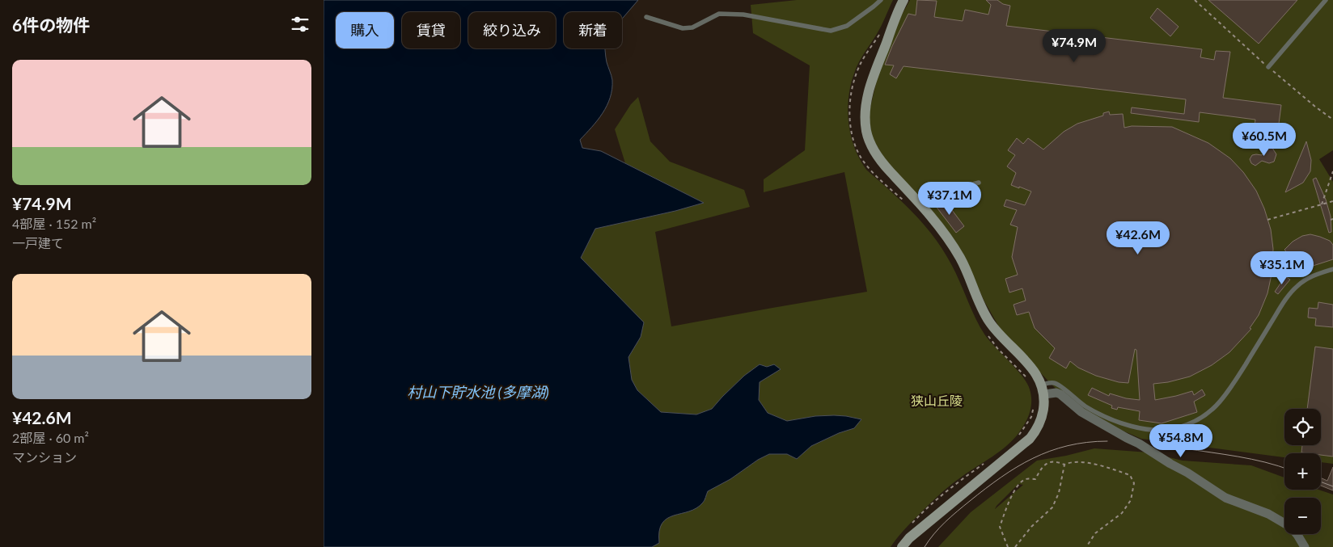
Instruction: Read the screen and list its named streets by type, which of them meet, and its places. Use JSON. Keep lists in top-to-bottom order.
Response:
{
  "water": ["村山下貯水池 (多摩湖)"],
  "parks": ["狭山丘陵"],
  "page": {
    "heading": "6件の物件",
    "chip": [
      "購入",
      "賃貸",
      "絞り込み",
      "新着"
    ],
    "price": [
      "¥74.9M",
      "¥60.5M",
      "¥37.1M",
      "¥42.6M",
      "¥35.1M",
      "¥54.8M"
    ],
    "list": [
      {
        "name": "¥74.9M",
        "note": "4部屋 · 152 m² · 一戸建て"
      },
      {
        "name": "¥42.6M",
        "note": "2部屋 · 60 m² · マンション"
      }
    ],
    "map_buttons": ["+", "−"]
  }
}
